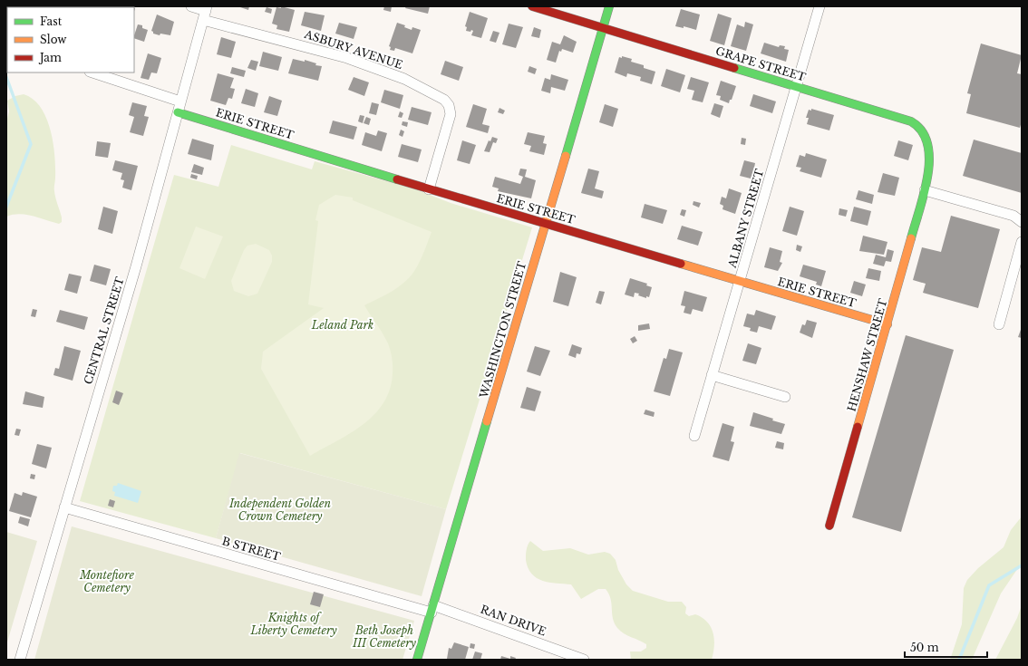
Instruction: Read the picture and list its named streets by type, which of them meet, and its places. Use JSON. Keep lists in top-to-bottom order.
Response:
{
  "streets": {
    "street": [
      "ASBURY AVENUE",
      "GRAPE STREET",
      "ERIE STREET",
      "ALBANY STREET",
      "WASHINGTON STREET",
      "CENTRAL STREET",
      "HENSHAW STREET",
      "B STREET",
      "RAN DRIVE"
    ]
  },
  "crossings": [
    ["ASBURY AVENUE", "ERIE STREET"],
    ["ASBURY AVENUE", "CENTRAL STREET"],
    ["GRAPE STREET", "ALBANY STREET"],
    ["GRAPE STREET", "WASHINGTON STREET"],
    ["GRAPE STREET", "HENSHAW STREET"],
    ["ERIE STREET", "ALBANY STREET"],
    ["ERIE STREET", "WASHINGTON STREET"],
    ["ERIE STREET", "CENTRAL STREET"],
    ["ERIE STREET", "HENSHAW STREET"],
    ["WASHINGTON STREET", "B STREET"],
    ["WASHINGTON STREET", "RAN DRIVE"],
    ["CENTRAL STREET", "B STREET"],
    ["B STREET", "RAN DRIVE"]
  ],
  "parks": [
    "Leland Park",
    "Independent Golden Crown Cemetery",
    "Montefiore Cemetery",
    "Knights of Liberty Cemetery",
    "Beth Joseph III Cemetery"
  ],
  "legend": ["Fast", "Slow", "Jam"],
  "scale_bar": "50 m"
}
